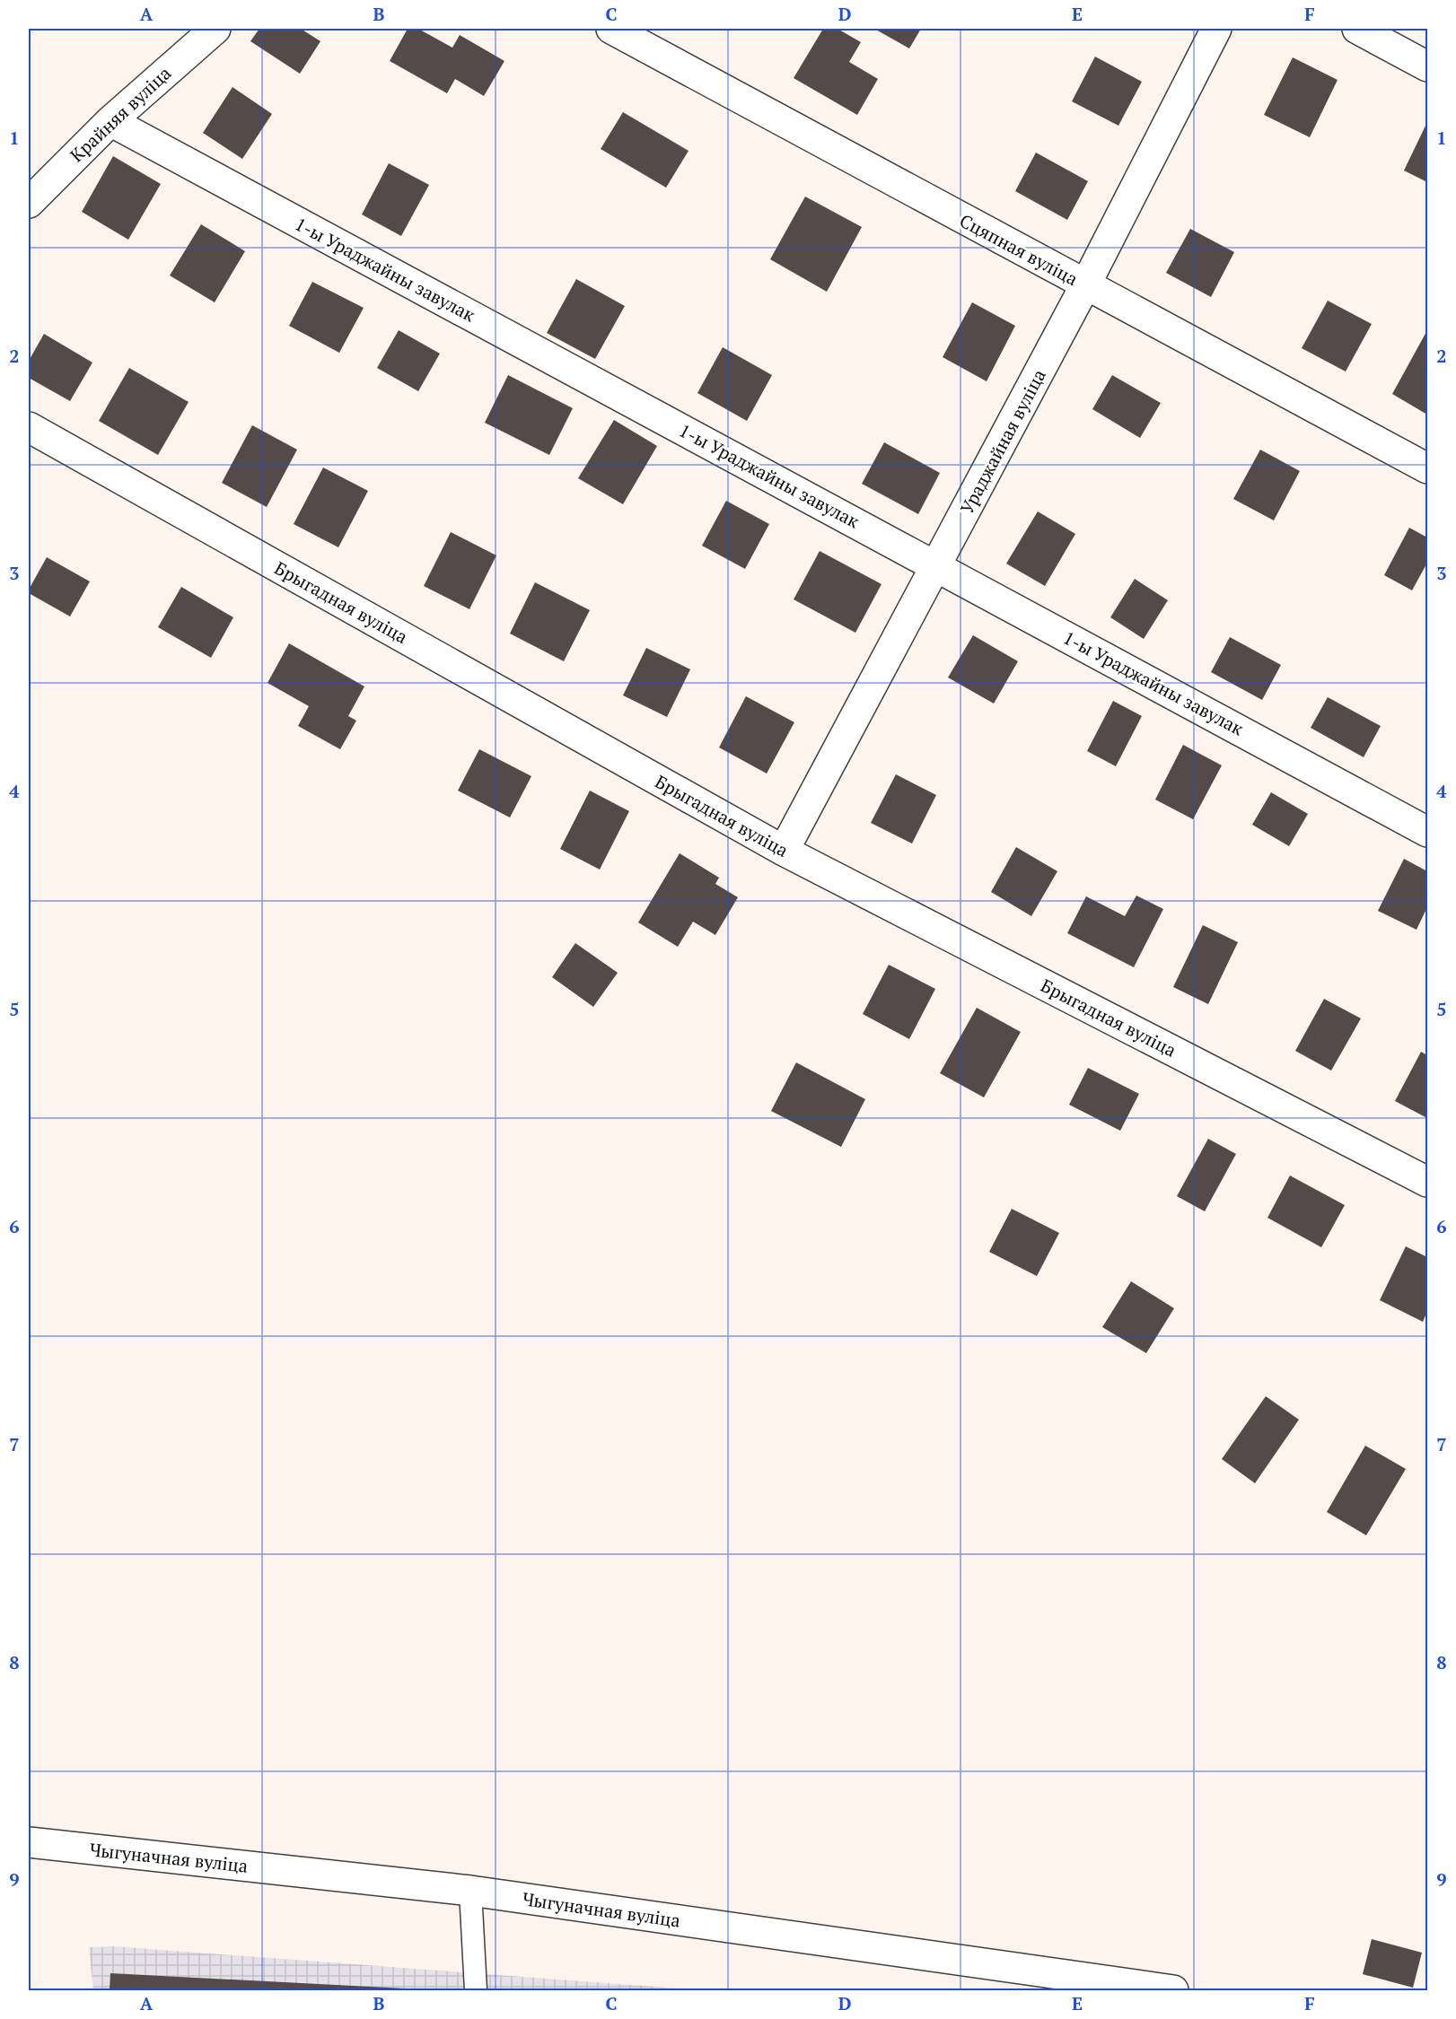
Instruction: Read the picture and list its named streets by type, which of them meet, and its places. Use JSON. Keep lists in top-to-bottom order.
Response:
{
  "streets": {
    "street": [
      "Крайняя вуліца",
      "Сцяпная вуліца",
      "1-ы Ураджайны завулак",
      "Ураджайная вуліца",
      "Брыгадная вуліца",
      "Чыгуначная вуліца"
    ]
  },
  "crossings": [
    ["Крайняя вуліца", "1-ы Ураджайны завулак"],
    ["Сцяпная вуліца", "Ураджайная вуліца"],
    ["1-ы Ураджайны завулак", "Ураджайная вуліца"],
    ["Ураджайная вуліца", "Брыгадная вуліца"]
  ],
  "grid": {
    "columns": [
      "A",
      "B",
      "C",
      "D",
      "E",
      "F"
    ],
    "rows": [
      "1",
      "2",
      "3",
      "4",
      "5",
      "6",
      "7",
      "8",
      "9"
    ]
  }
}
